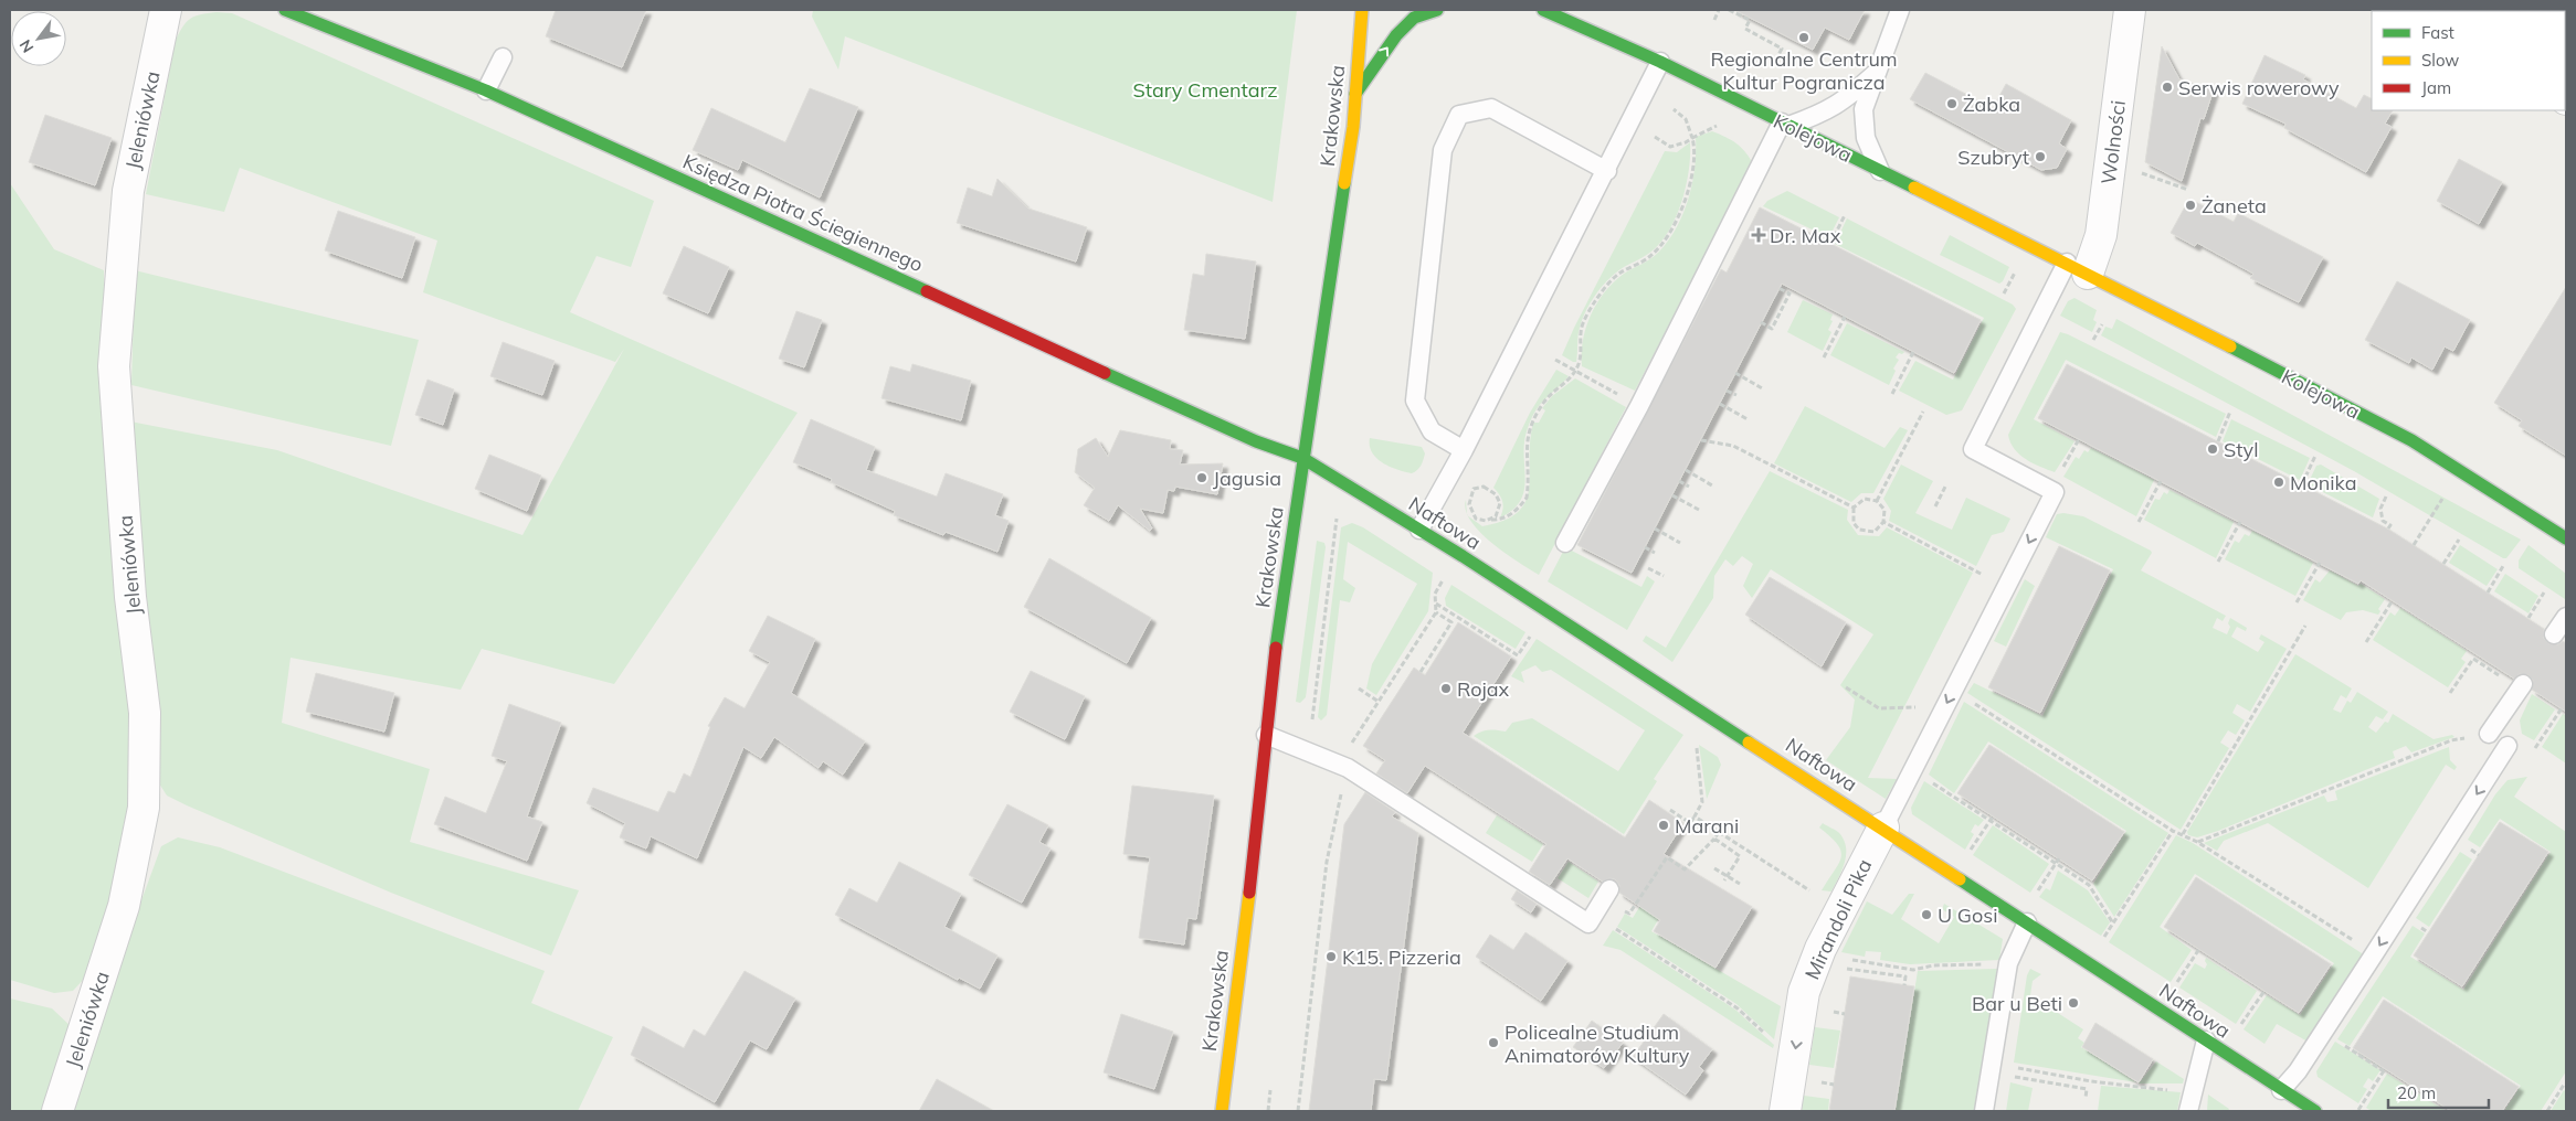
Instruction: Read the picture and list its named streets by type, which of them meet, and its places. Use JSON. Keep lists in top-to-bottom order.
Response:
{
  "streets": {
    "street": [
      "Krakowska",
      "Jeleniówka",
      "Kolejowa",
      "Wolności",
      "Księdza Piotra Ściegiennego",
      "Naftowa",
      "Mirandoli Pika"
    ]
  },
  "crossings": [
    ["Krakowska", "Księdza Piotra Ściegiennego"],
    ["Krakowska", "Naftowa"],
    ["Kolejowa", "Wolności"],
    ["Księdza Piotra Ściegiennego", "Naftowa"],
    ["Naftowa", "Mirandoli Pika"]
  ],
  "one_way": ["Mirandoli Pika"],
  "parks": ["Stary Cmentarz"],
  "places": {
    "other": [
      "Regionalne Centrum Kultur Pogranicza",
      "Serwis rowerowy",
      "Żabka",
      "Szubryt",
      "Żaneta",
      "Styl",
      "Jagusia",
      "Monika",
      "Rojax",
      "Marani",
      "U Gosi",
      "K15. Pizzeria",
      "Bar u Beti",
      "Policealne Studium Animatorów Kultury"
    ],
    "health": ["Dr. Max"]
  },
  "legend": ["Fast", "Slow", "Jam"],
  "scale_bar": "20 m",
  "north": "bottom left"
}
